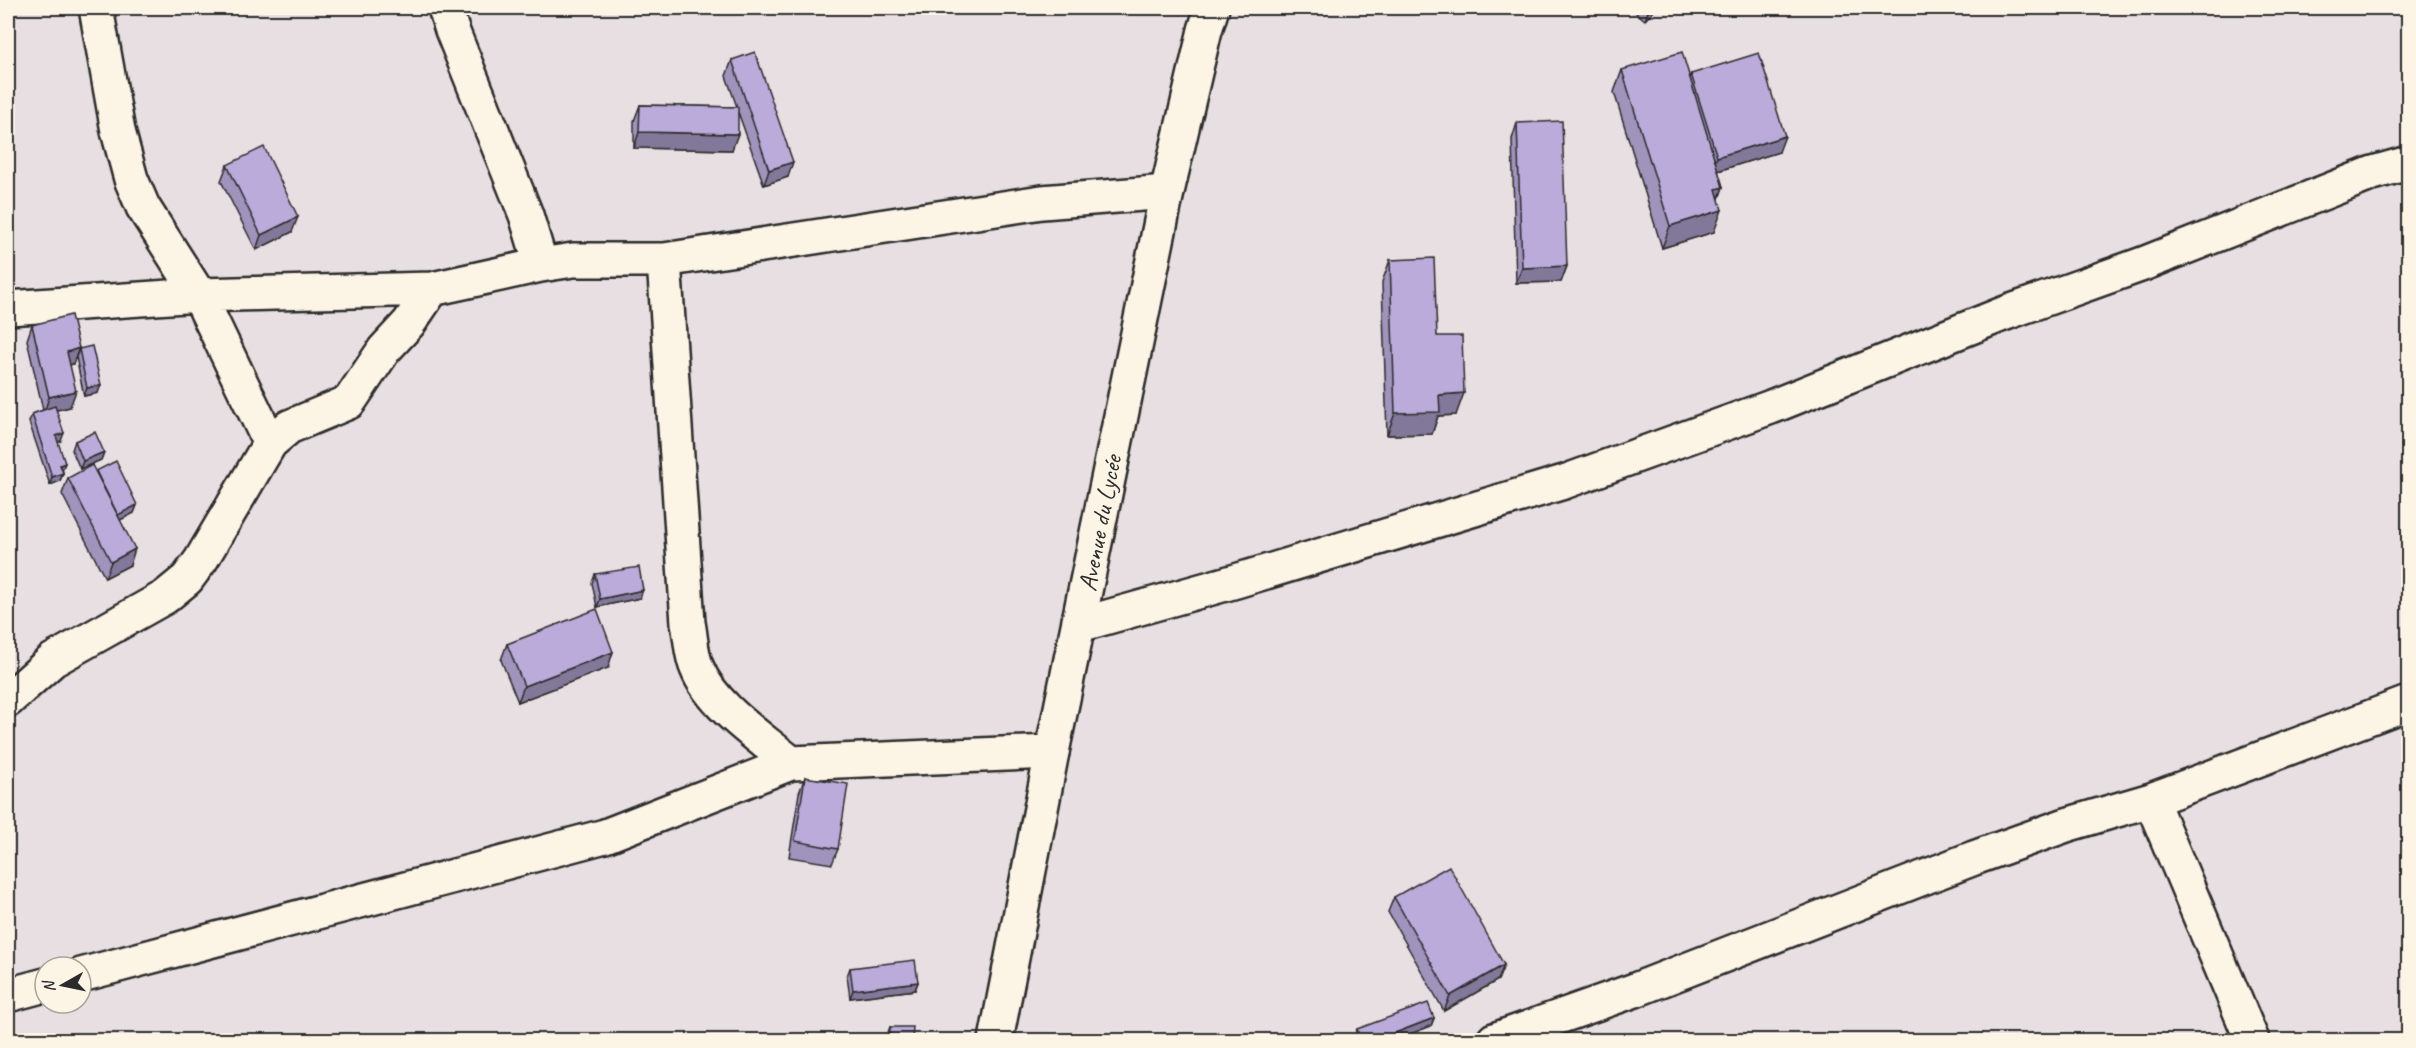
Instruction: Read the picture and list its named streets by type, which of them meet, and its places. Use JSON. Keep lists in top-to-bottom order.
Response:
{
  "streets": {
    "street": ["Avenue du Lycée"]
  },
  "north": "left"
}
